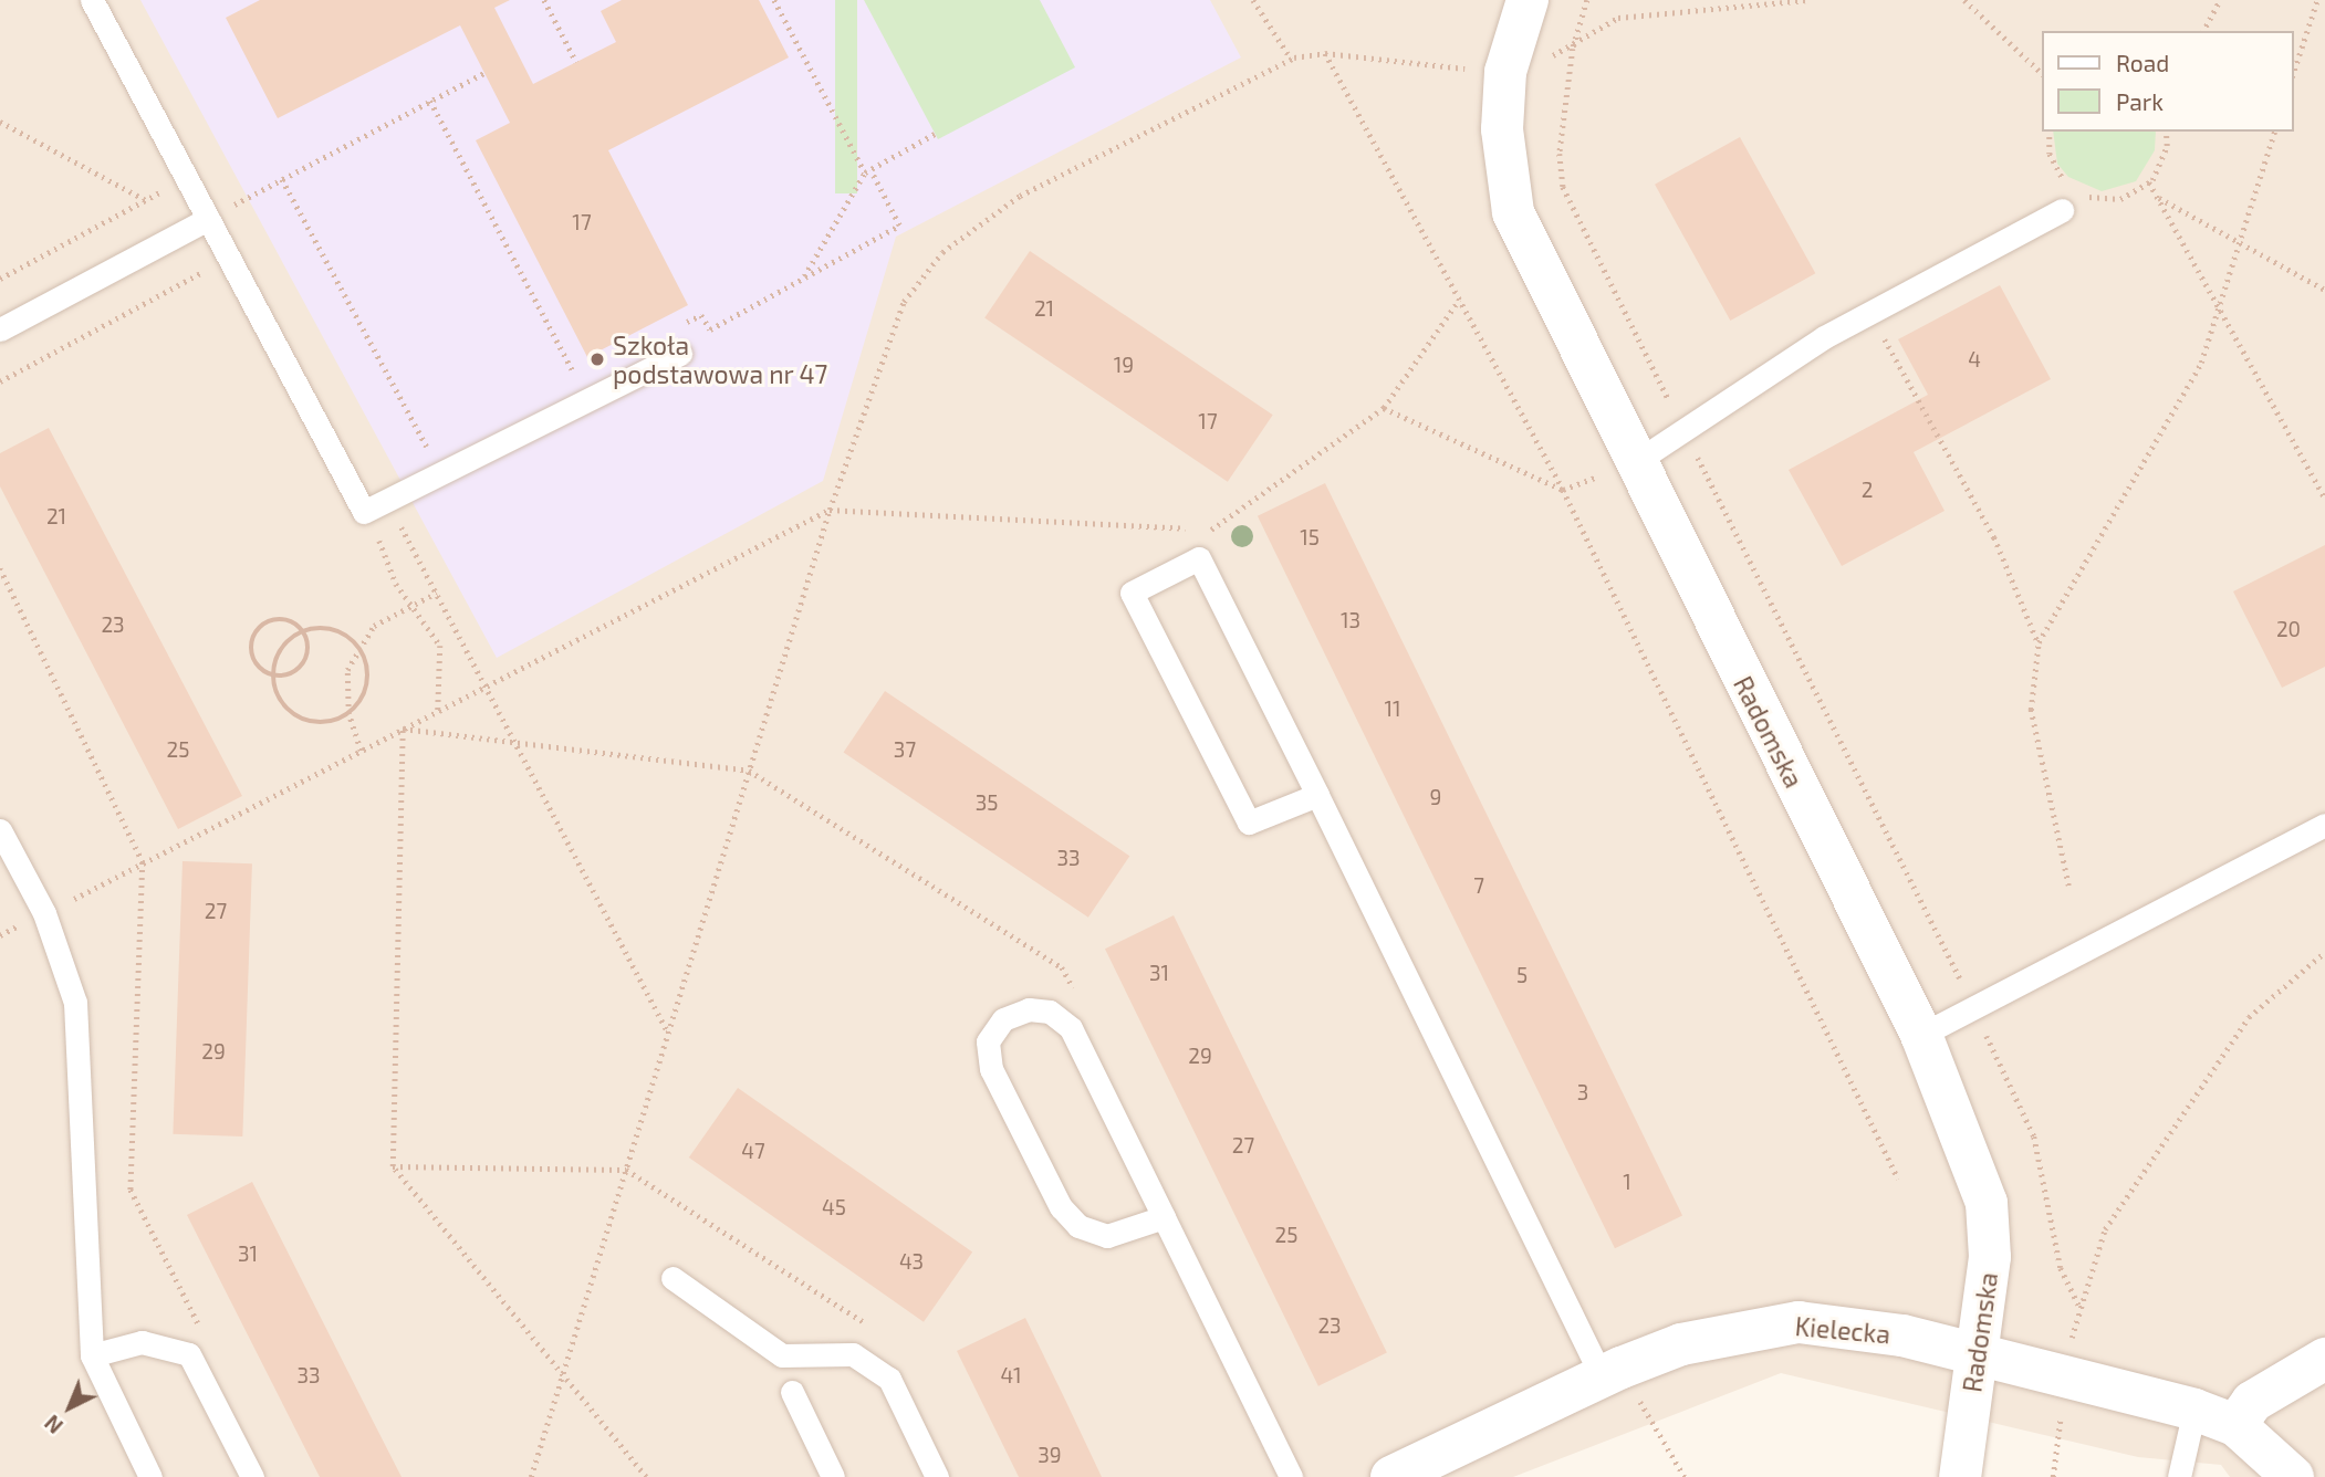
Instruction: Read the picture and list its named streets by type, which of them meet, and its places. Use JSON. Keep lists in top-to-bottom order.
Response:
{
  "streets": {
    "street": ["Radomska", "Kielecka"]
  },
  "crossings": [
    ["Radomska", "Kielecka"]
  ],
  "places": ["Szkoła podstawowa nr 47"],
  "house_numbers": [
    "17",
    "21",
    "4",
    "19",
    "17",
    "2",
    "21",
    "15",
    "13",
    "23",
    "20",
    "11",
    "25",
    "37",
    "9",
    "35",
    "33",
    "7",
    "27",
    "31",
    "5",
    "29",
    "29",
    "3",
    "27",
    "47",
    "1",
    "45",
    "25",
    "31",
    "43",
    "23",
    "33",
    "41",
    "39"
  ],
  "legend": ["Road", "Park"],
  "north": "bottom left"
}
